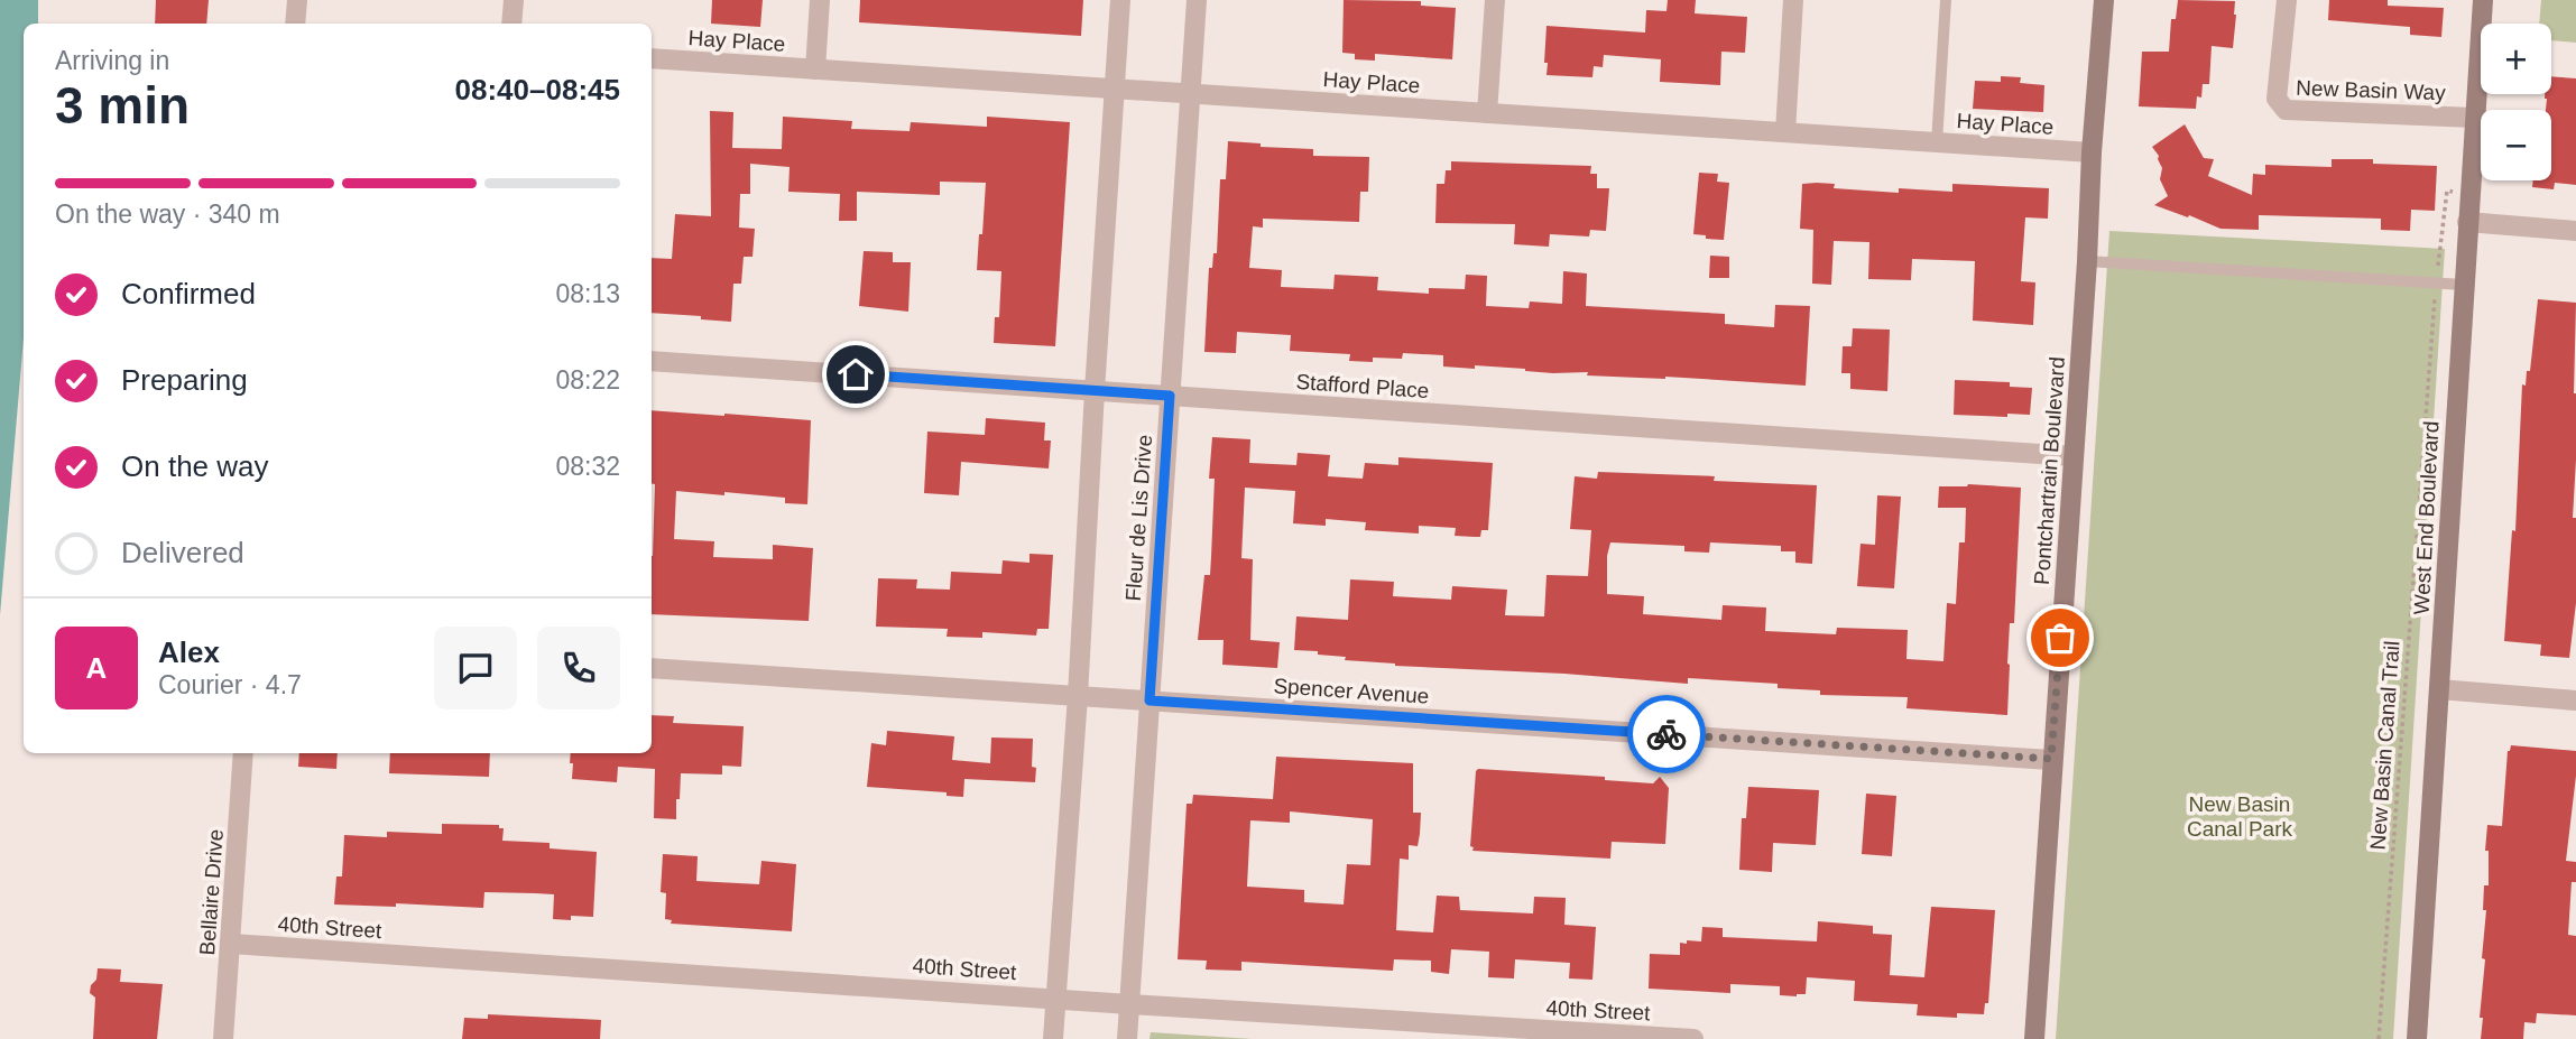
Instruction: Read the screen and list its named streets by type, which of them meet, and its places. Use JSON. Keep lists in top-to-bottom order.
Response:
{
  "streets": {
    "main road": ["Pontchartrain Boulevard", "West End Boulevard"],
    "street": [
      "Hay Place",
      "New Basin Way",
      "Stafford Place",
      "Fleur de Lis Drive",
      "Spencer Avenue",
      "Bellaire Drive",
      "40th Street"
    ],
    "path": ["New Basin Canal Trail"]
  },
  "crossings": [
    ["Hay Place", "Pontchartrain Boulevard"],
    ["Hay Place", "Fleur de Lis Drive"],
    ["New Basin Way", "West End Boulevard"],
    ["Stafford Place", "Pontchartrain Boulevard"],
    ["Stafford Place", "Fleur de Lis Drive"],
    ["Pontchartrain Boulevard", "Spencer Avenue"],
    ["Fleur de Lis Drive", "Spencer Avenue"],
    ["Fleur de Lis Drive", "40th Street"],
    ["West End Boulevard", "New Basin Canal Trail"],
    ["Bellaire Drive", "40th Street"]
  ],
  "parks": ["New Basin Canal Park"],
  "page": {
    "map_buttons": ["+", "−"],
    "heading": ["3 min", "Arriving in", "08:40–08:45"],
    "panel": ["Alex", "Courier · 4.7"],
    "bar": "On the way · 340 m",
    "list": [
      ["Confirmed", "08:13"],
      ["Preparing", "08:22"],
      ["On the way", "08:32"],
      "Delivered"
    ],
    "round": "A"
  }
}
